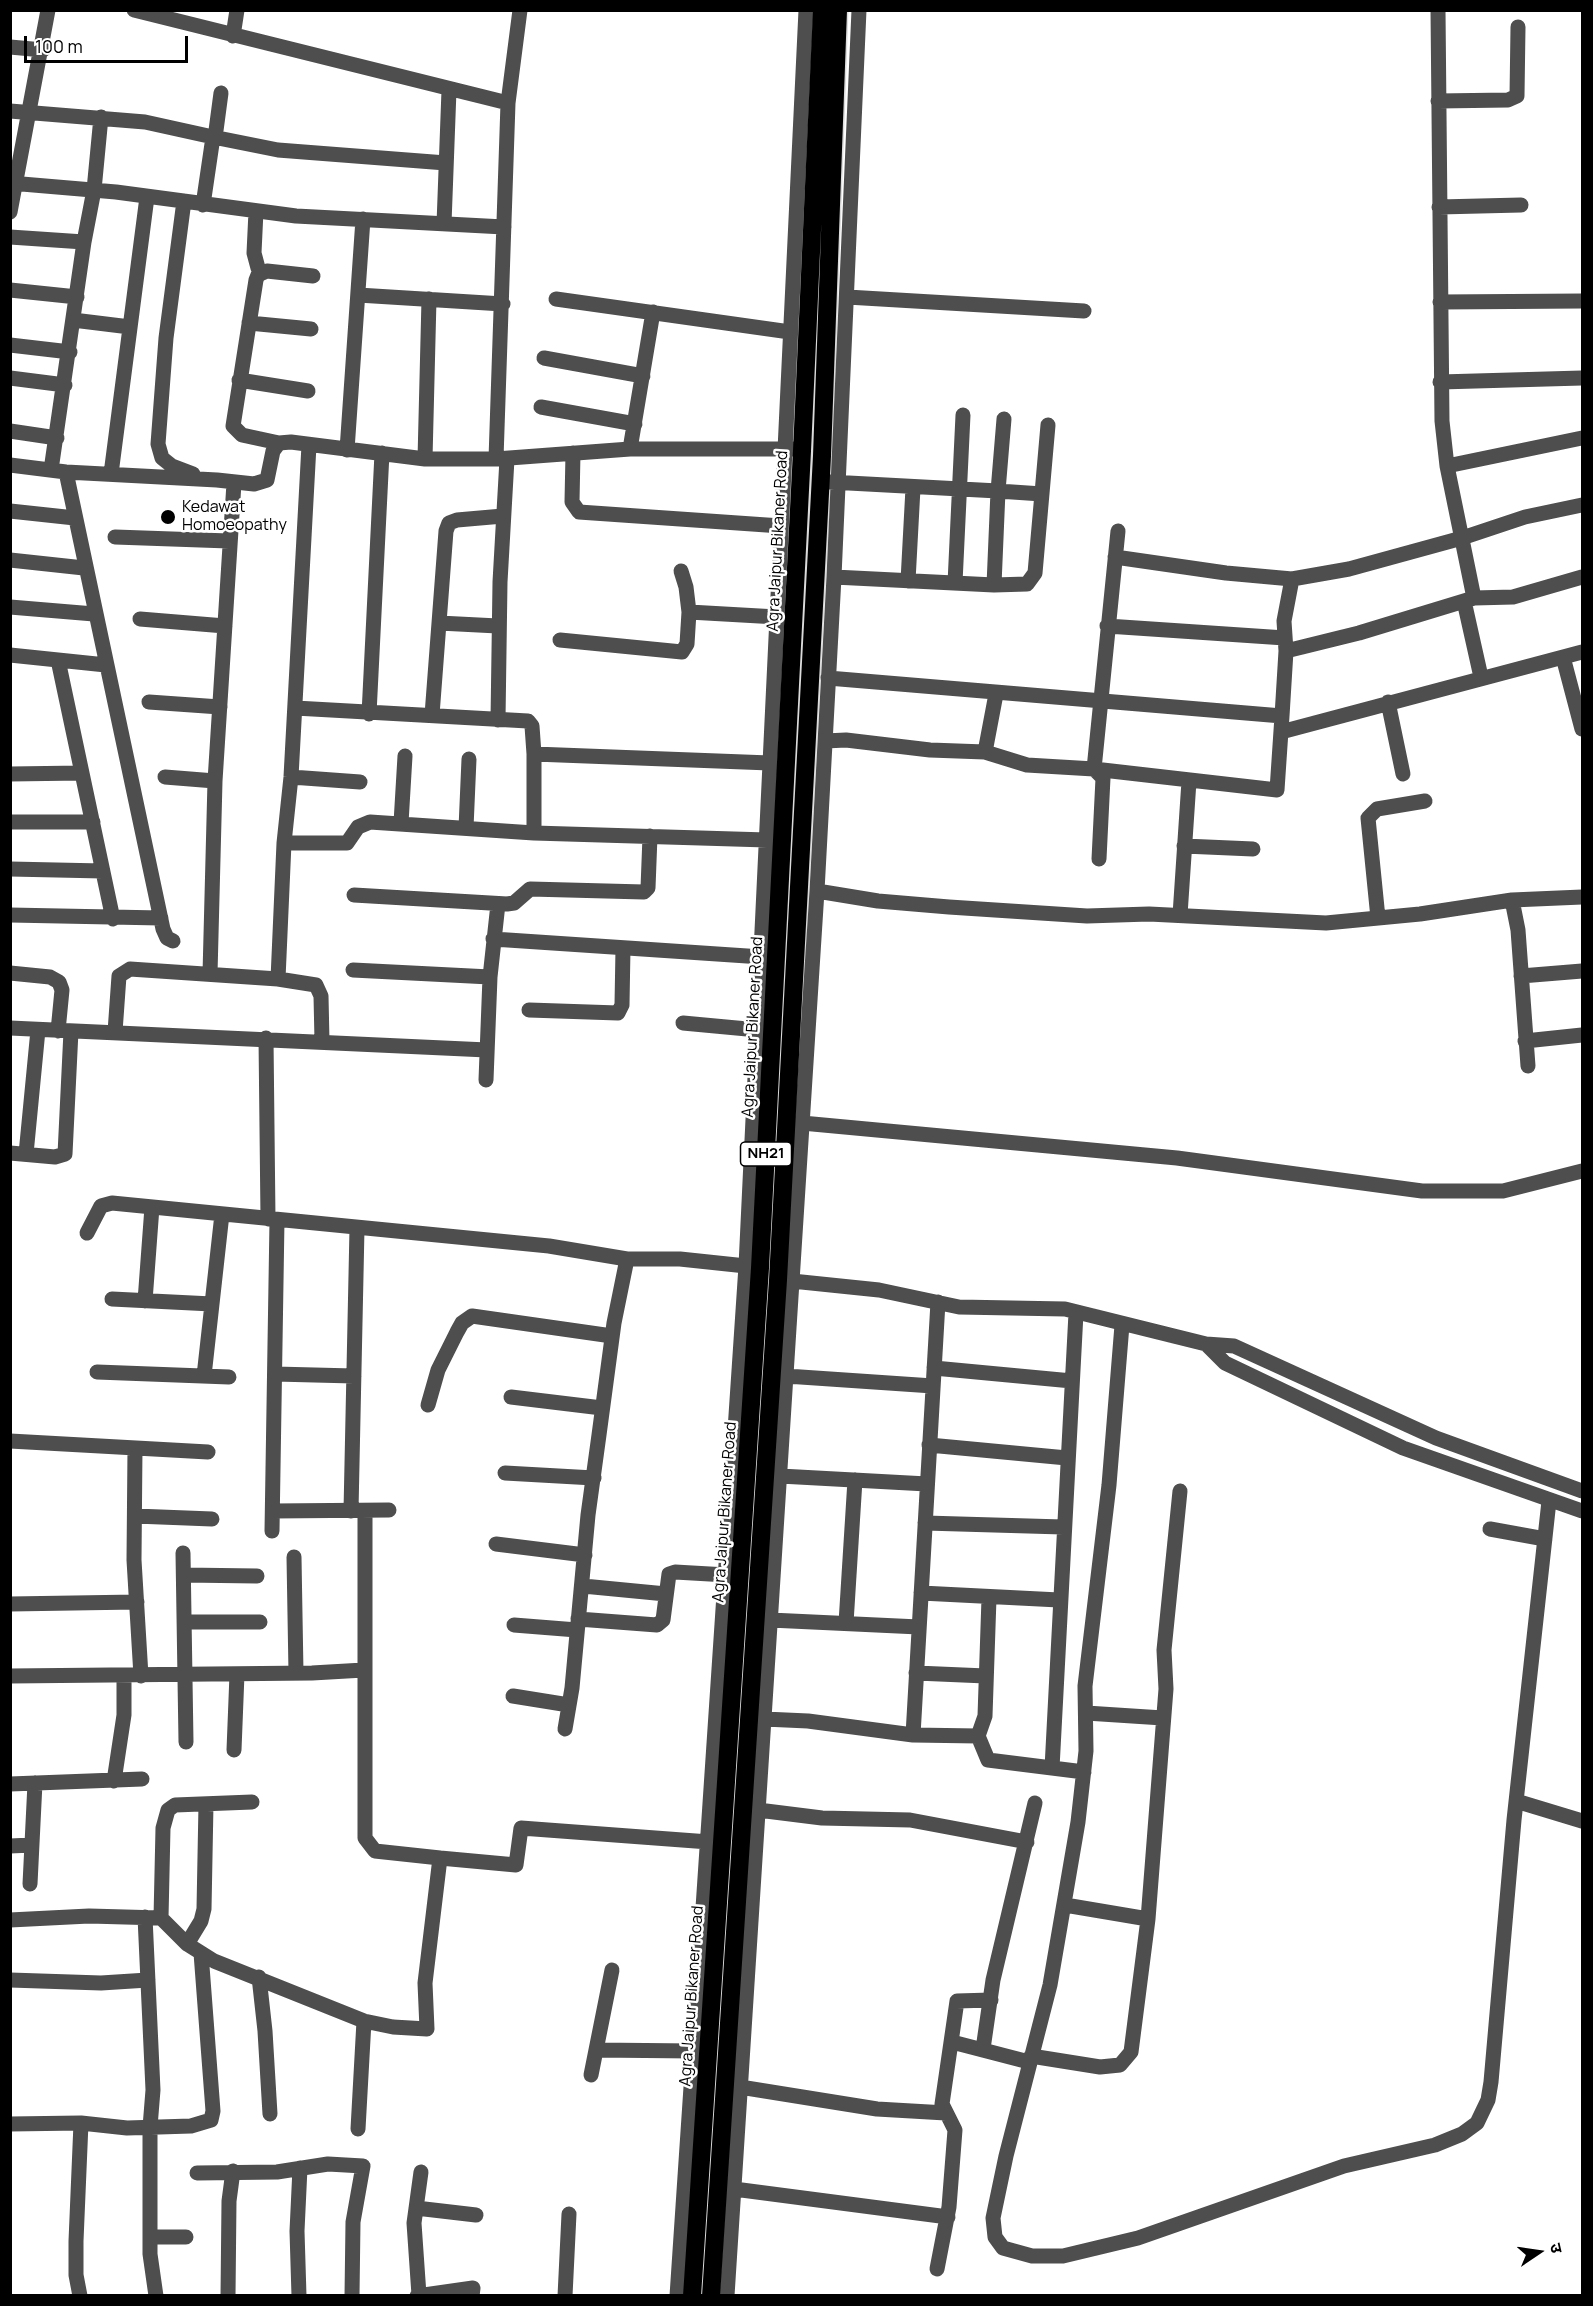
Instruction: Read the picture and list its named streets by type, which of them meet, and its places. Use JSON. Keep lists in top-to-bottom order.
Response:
{
  "streets": {
    "highway": ["Agra Jaipur Bikaner Road", "NH21"]
  },
  "places": ["Kedawat Homoeopathy"],
  "scale_bar": "100 m",
  "north": "right"
}
